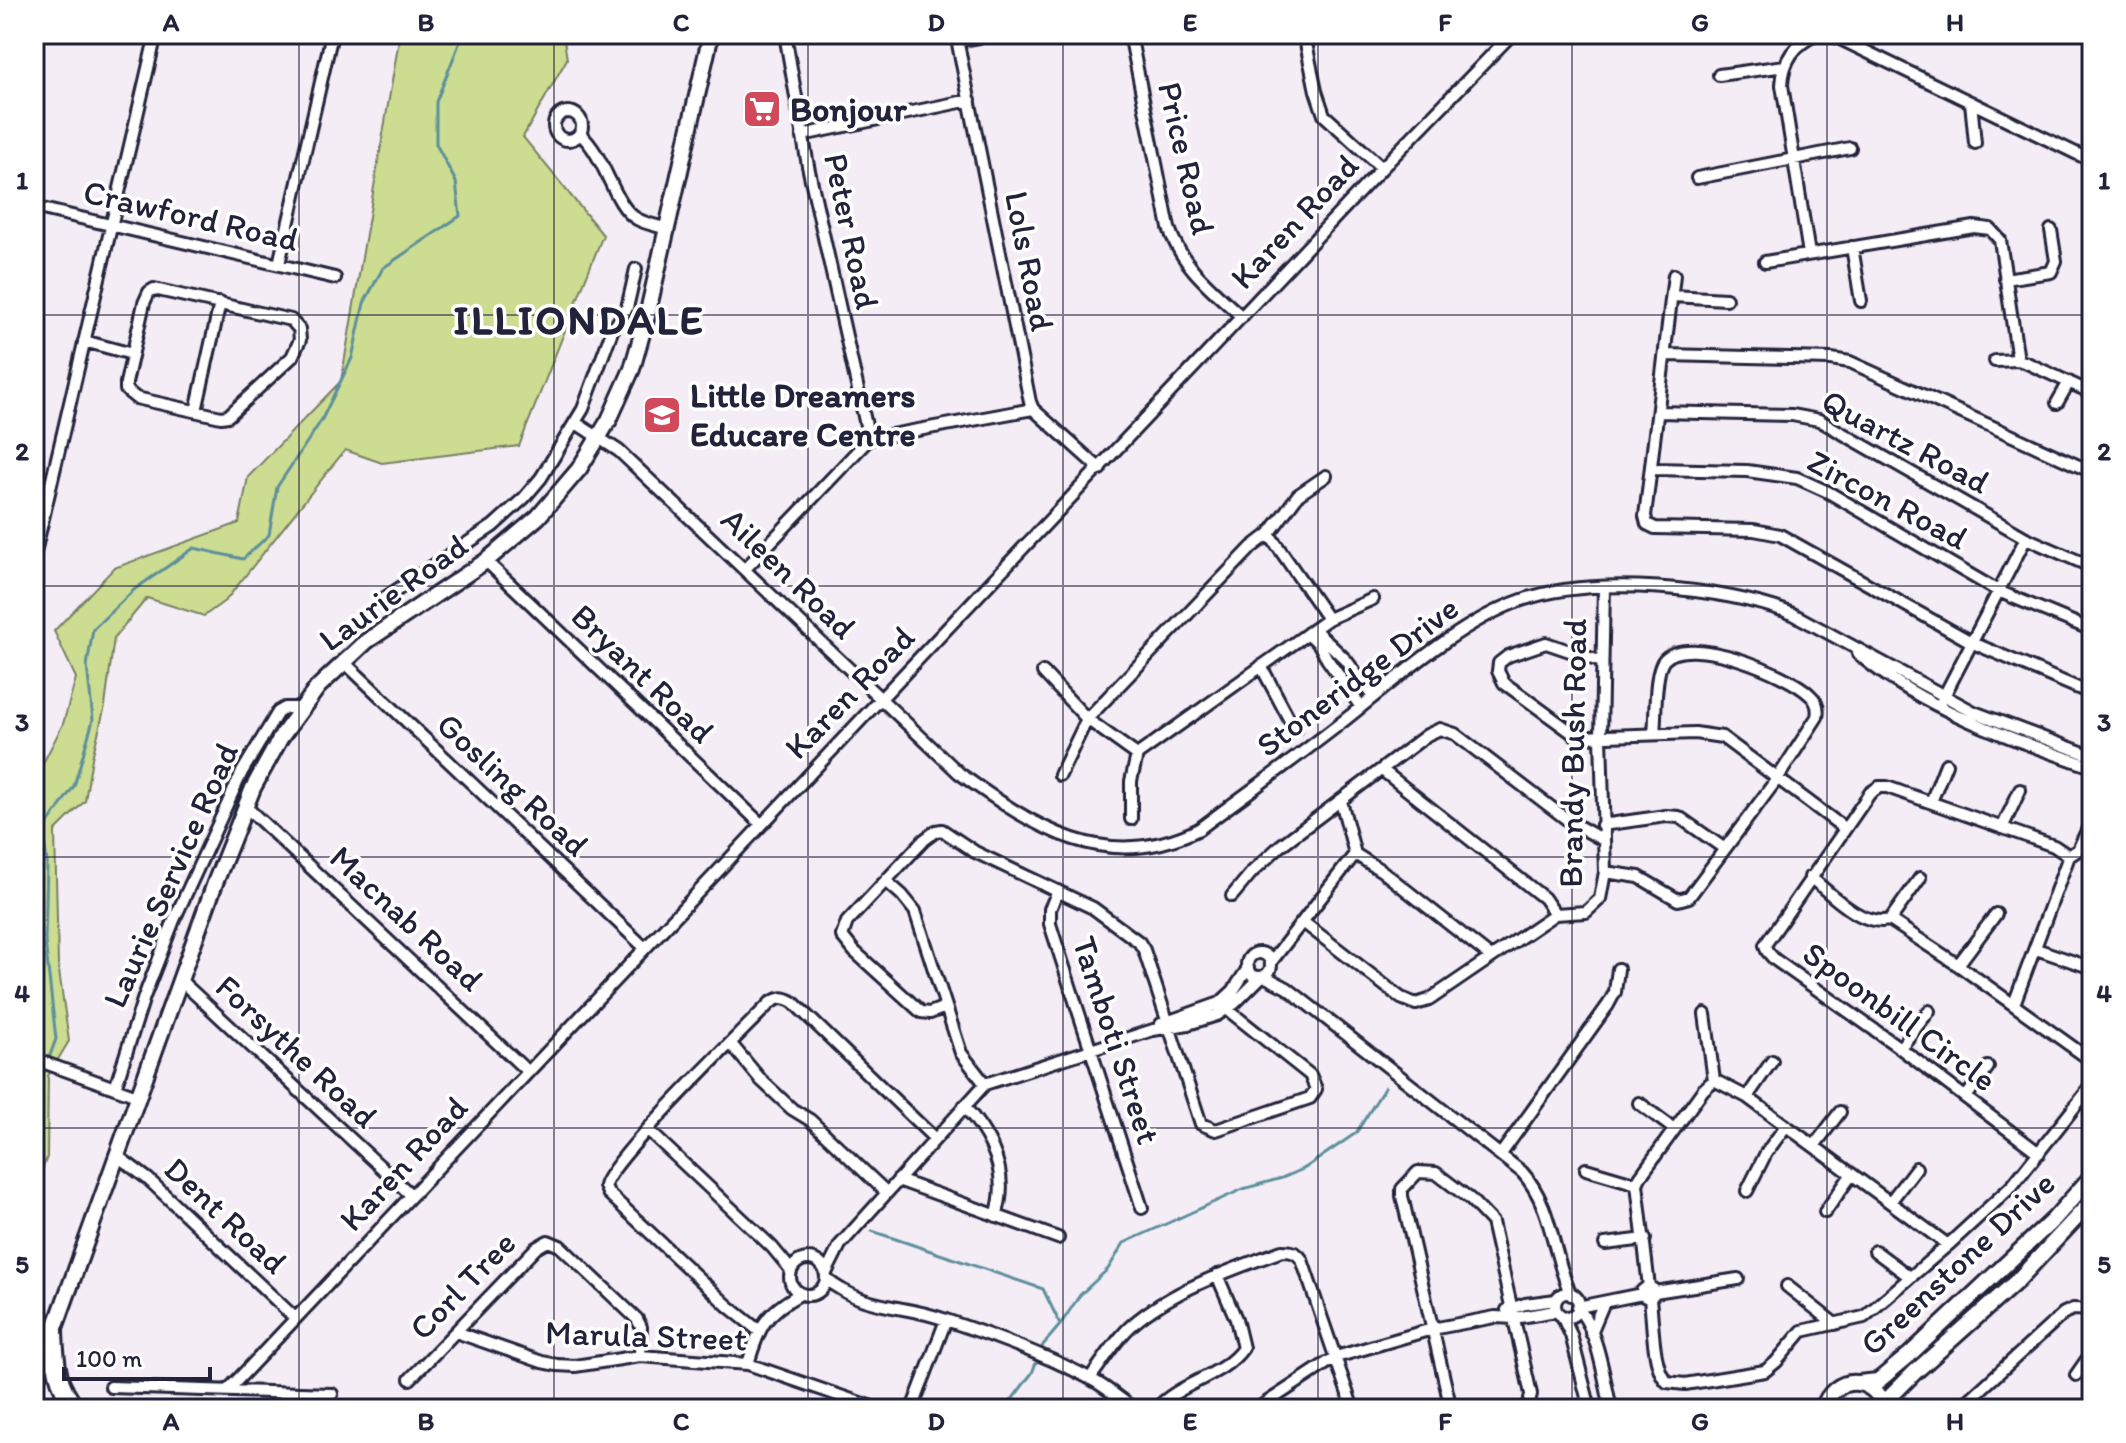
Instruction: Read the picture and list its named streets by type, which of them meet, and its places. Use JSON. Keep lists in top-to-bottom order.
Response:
{
  "streets": {
    "main road": ["Laurie Road", "Greenstone Drive"],
    "street": [
      "Price Road",
      "Crawford Road",
      "Karen Road",
      "Peter Road",
      "Lols Road",
      "Quartz Road",
      "Zircon Road",
      "Aileen Road",
      "Bryant Road",
      "Stoneridge Drive",
      "Brandy Bush Road",
      "Gosling Road",
      "Laurie Service Road",
      "Macnab Road",
      "Spoonbill Circle",
      "Tamboti Street",
      "Forsythe Road",
      "Dent Road",
      "Corl Tree",
      "Marula Street"
    ]
  },
  "crossings": [
    ["Price Road", "Karen Road"],
    ["Karen Road", "Aileen Road"],
    ["Karen Road", "Bryant Road"],
    ["Karen Road", "Gosling Road"],
    ["Karen Road", "Macnab Road"],
    ["Karen Road", "Forsythe Road"],
    ["Karen Road", "Dent Road"],
    ["Aileen Road", "Laurie Road"],
    ["Aileen Road", "Stoneridge Drive"],
    ["Laurie Road", "Bryant Road"],
    ["Laurie Road", "Gosling Road"],
    ["Laurie Road", "Laurie Service Road"],
    ["Laurie Road", "Macnab Road"],
    ["Laurie Road", "Forsythe Road"],
    ["Laurie Road", "Dent Road"],
    ["Stoneridge Drive", "Brandy Bush Road"],
    ["Corl Tree", "Marula Street"]
  ],
  "districts": ["ILLIONDALE"],
  "places": {
    "supermarket": ["Bonjour"],
    "school or university": ["Little Dreamers Educare Centre"]
  },
  "scale_bar": "100 m",
  "grid": {
    "columns": [
      "A",
      "B",
      "C",
      "D",
      "E",
      "F",
      "G",
      "H"
    ],
    "rows": [
      "1",
      "2",
      "3",
      "4",
      "5"
    ]
  }
}
